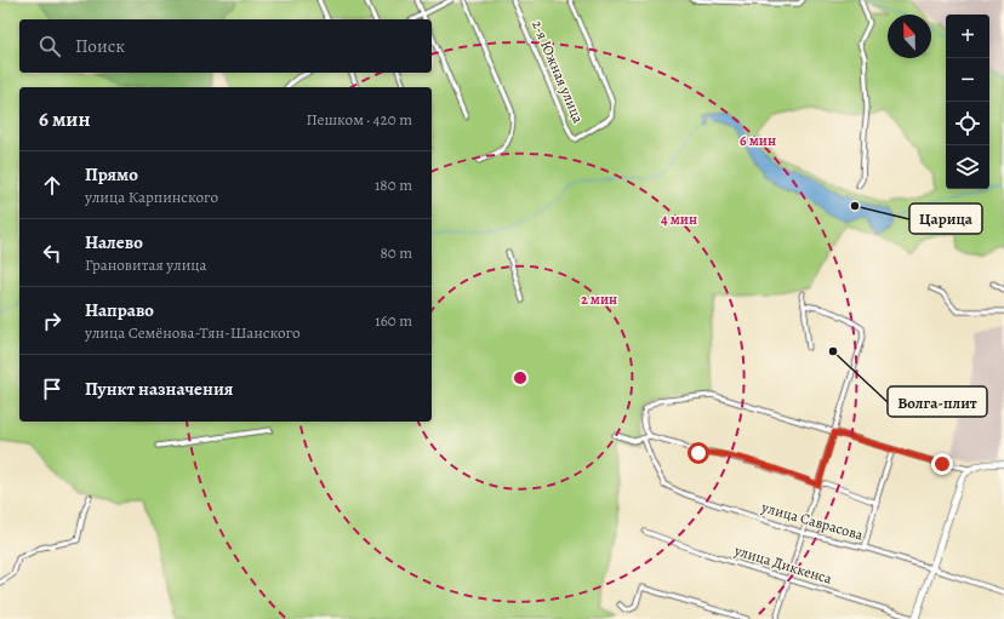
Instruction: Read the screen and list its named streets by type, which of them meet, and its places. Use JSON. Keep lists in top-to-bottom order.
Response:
{
  "streets": {
    "street": ["2-я Южная улица", "улица Саврасова", "улица Диккенса"]
  },
  "places": ["Царица", "Волга-плит"],
  "north": "top",
  "page": {
    "map_buttons": ["+", "−"],
    "search": "Поиск",
    "heading": ["6 мин", "Пешком · 420 m"],
    "list": [
      ["Прямо", "улица Карпинского", "180 m"],
      ["Налево", "Грановитая улица", "80 m"],
      ["Направо", "улица Семёнова-Тян-Шанского", "160 m"],
      "Пункт назначения"
    ]
  },
  "rings": ["6 мин", "4 мин", "2 мин"]
}
